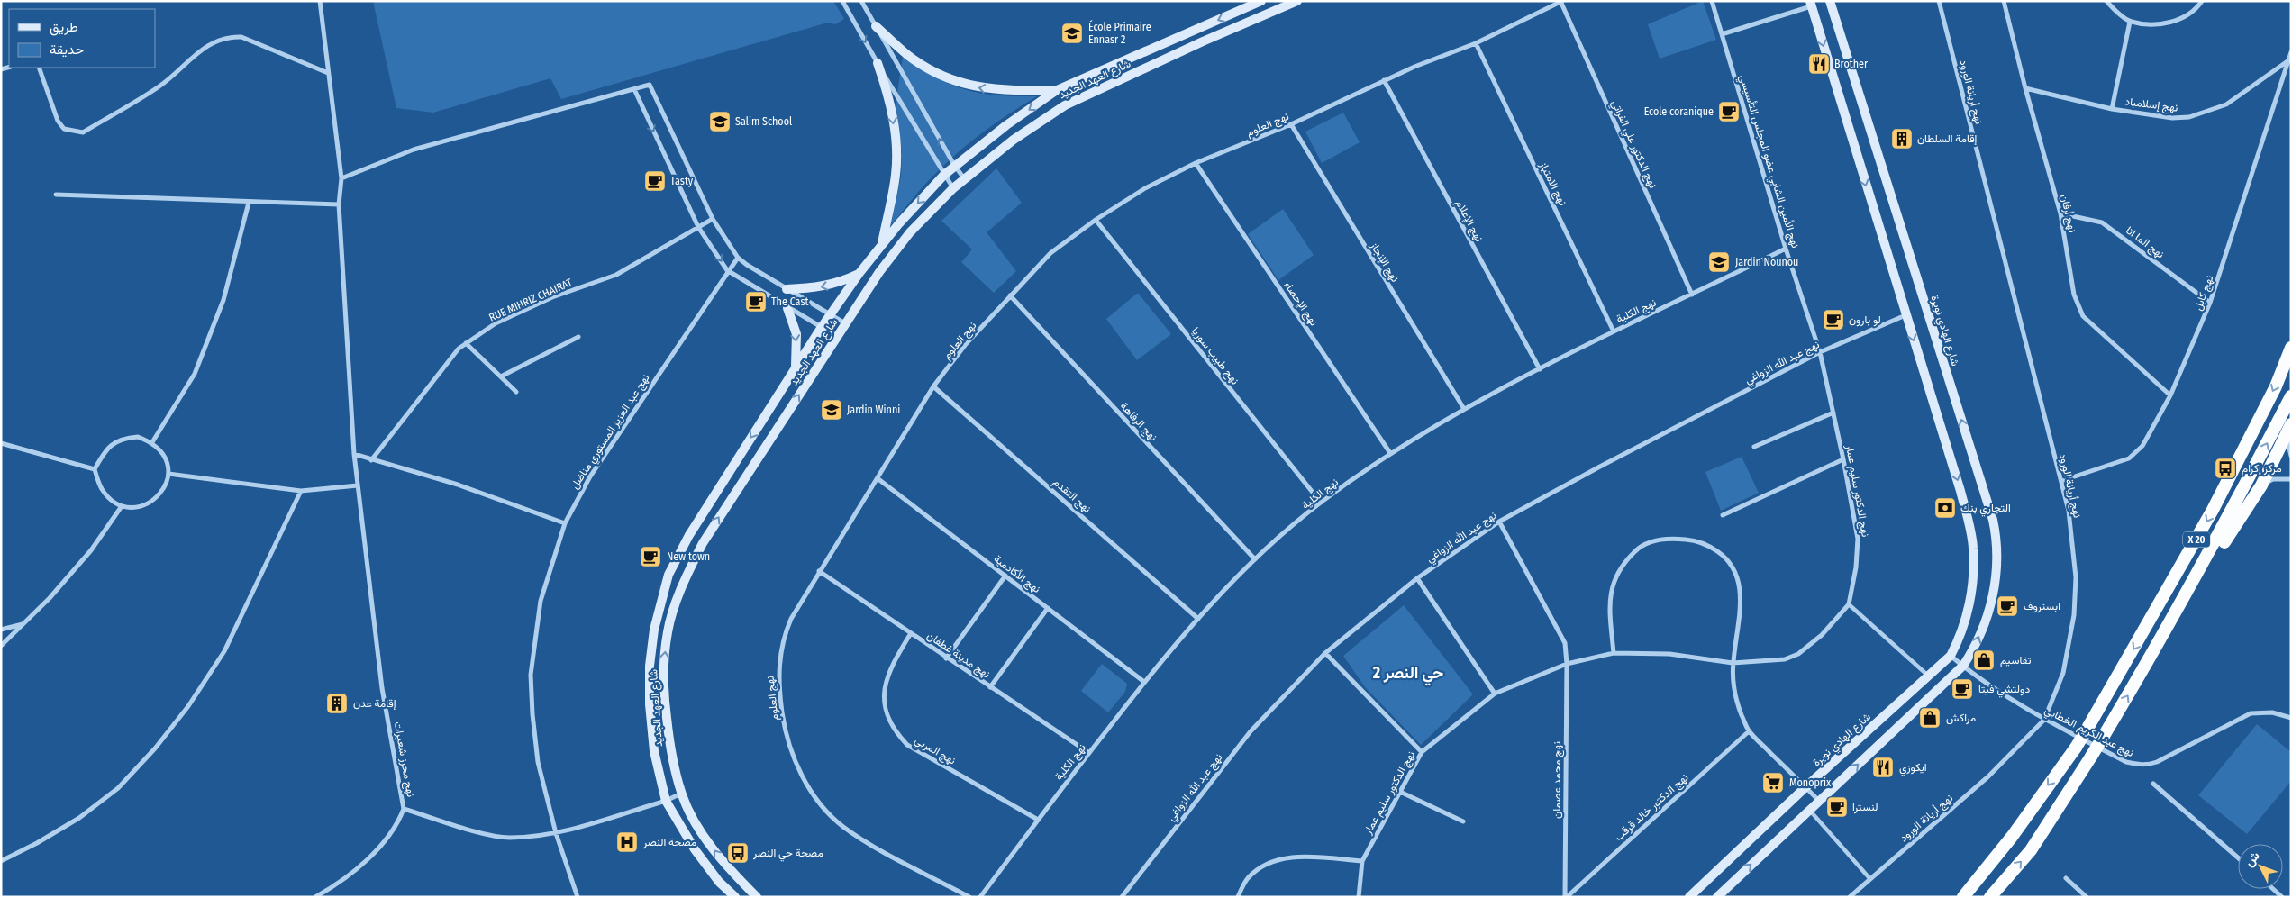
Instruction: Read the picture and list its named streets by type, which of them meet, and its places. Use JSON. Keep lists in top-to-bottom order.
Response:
{
  "streets": {
    "highway": ["X 20"],
    "main road": ["شارع العهد الجديد", "شارع الهادي نويرة"],
    "street": [
      "نهج أريانة الورود",
      "نهج إسلامباد",
      "نهج العلوم",
      "نهج الدكتور علي الفراتي",
      "نهج الأمين الشابي عضو المجلس التأسيسي",
      "نهج الامتياز",
      "نهج أرفان",
      "نهج الإعلام",
      "نهج الما اتا",
      "نهج الإنجاز",
      "نهج كابل",
      "RUE MIHRIZ CHAIRAT",
      "نهج الإحصاء",
      "نهج الكلية",
      "نهج طبيب سوريا",
      "نهج عبد الله الزواغي",
      "نهج الرفاهة",
      "نهج عبد العزيز المستوري مناضل",
      "نهج الدكتور سليم عمار",
      "نهج التقدم",
      "نهج الأكادمية",
      "نهج مدينة غطفان",
      "نهج عبد الكريم الخطابي",
      "نهج المربي",
      "نهج محرز شعيرات",
      "نهج محمد عصمان",
      "نهج الدكتور خالد قرقب"
    ]
  },
  "crossings": [
    ["شارع العهد الجديد", "نهج محرز شعيرات"],
    ["نهج أريانة الورود", "نهج كابل"],
    ["نهج أريانة الورود", "نهج عبد الكريم الخطابي"],
    ["نهج إسلامباد", "نهج أرفان"],
    ["نهج إسلامباد", "نهج كابل"],
    ["نهج العلوم", "نهج الدكتور علي الفراتي"],
    ["نهج العلوم", "نهج الامتياز"],
    ["نهج العلوم", "نهج الإعلام"],
    ["نهج العلوم", "نهج الإنجاز"],
    ["نهج العلوم", "نهج الإحصاء"],
    ["نهج العلوم", "نهج طبيب سوريا"],
    ["نهج العلوم", "نهج الرفاهة"],
    ["نهج العلوم", "نهج التقدم"],
    ["نهج العلوم", "نهج الأكادمية"],
    ["نهج العلوم", "نهج مدينة غطفان"],
    ["نهج الدكتور علي الفراتي", "نهج الكلية"],
    ["نهج الأمين الشابي عضو المجلس التأسيسي", "نهج الكلية"],
    ["نهج الأمين الشابي عضو المجلس التأسيسي", "نهج عبد الله الزواغي"],
    ["نهج الأمين الشابي عضو المجلس التأسيسي", "نهج الدكتور سليم عمار"],
    ["نهج الامتياز", "نهج الكلية"],
    ["نهج أرفان", "نهج الما اتا"],
    ["نهج أرفان", "نهج كابل"],
    ["نهج الإعلام", "نهج الكلية"],
    ["نهج الما اتا", "نهج كابل"],
    ["نهج الإنجاز", "نهج الكلية"],
    ["نهج الإحصاء", "نهج الكلية"],
    ["نهج الكلية", "نهج طبيب سوريا"],
    ["نهج الكلية", "نهج الرفاهة"],
    ["نهج الكلية", "نهج التقدم"],
    ["نهج الكلية", "نهج الأكادمية"],
    ["نهج الكلية", "نهج مدينة غطفان"],
    ["نهج الكلية", "نهج المربي"],
    ["شارع الهادي نويرة", "نهج عبد الله الزواغي"],
    ["شارع الهادي نويرة", "نهج عبد الكريم الخطابي"],
    ["نهج عبد الله الزواغي", "نهج الدكتور سليم عمار"],
    ["نهج عبد الله الزواغي", "نهج محمد عصمان"],
    ["نهج عبد العزيز المستوري مناضل", "نهج محرز شعيرات"],
    ["نهج الدكتور سليم عمار", "نهج محمد عصمان"],
    ["نهج مدينة غطفان", "نهج المربي"],
    ["نهج محمد عصمان", "نهج الدكتور خالد قرقب"]
  ],
  "districts": ["حي النصر 2"],
  "places": {
    "school or university": [
      "École Primaire Ennasr 2",
      "Salim School",
      "Jardin Nounou",
      "Jardin Winni"
    ],
    "restaurant": ["Brother", "ايكوزي"],
    "cafe": [
      "Ecole coranique",
      "Tasty",
      "The Cast",
      "لو بارون",
      "New town",
      "ابستروف",
      "دولتشي فيتا",
      "لنسترا"
    ],
    "building": ["إقامة السلطان", "إقامة عدن"],
    "bus stop": ["مركز إكرام", "مصحة حي النصر"],
    "bank": ["التجاري بنك"],
    "shop": ["تقاسيم", "مراكش"],
    "supermarket": ["Monoprix"],
    "hospital": ["مصحة النصر"]
  },
  "legend": ["طريق", "حديقة"],
  "north": "top left"
}
